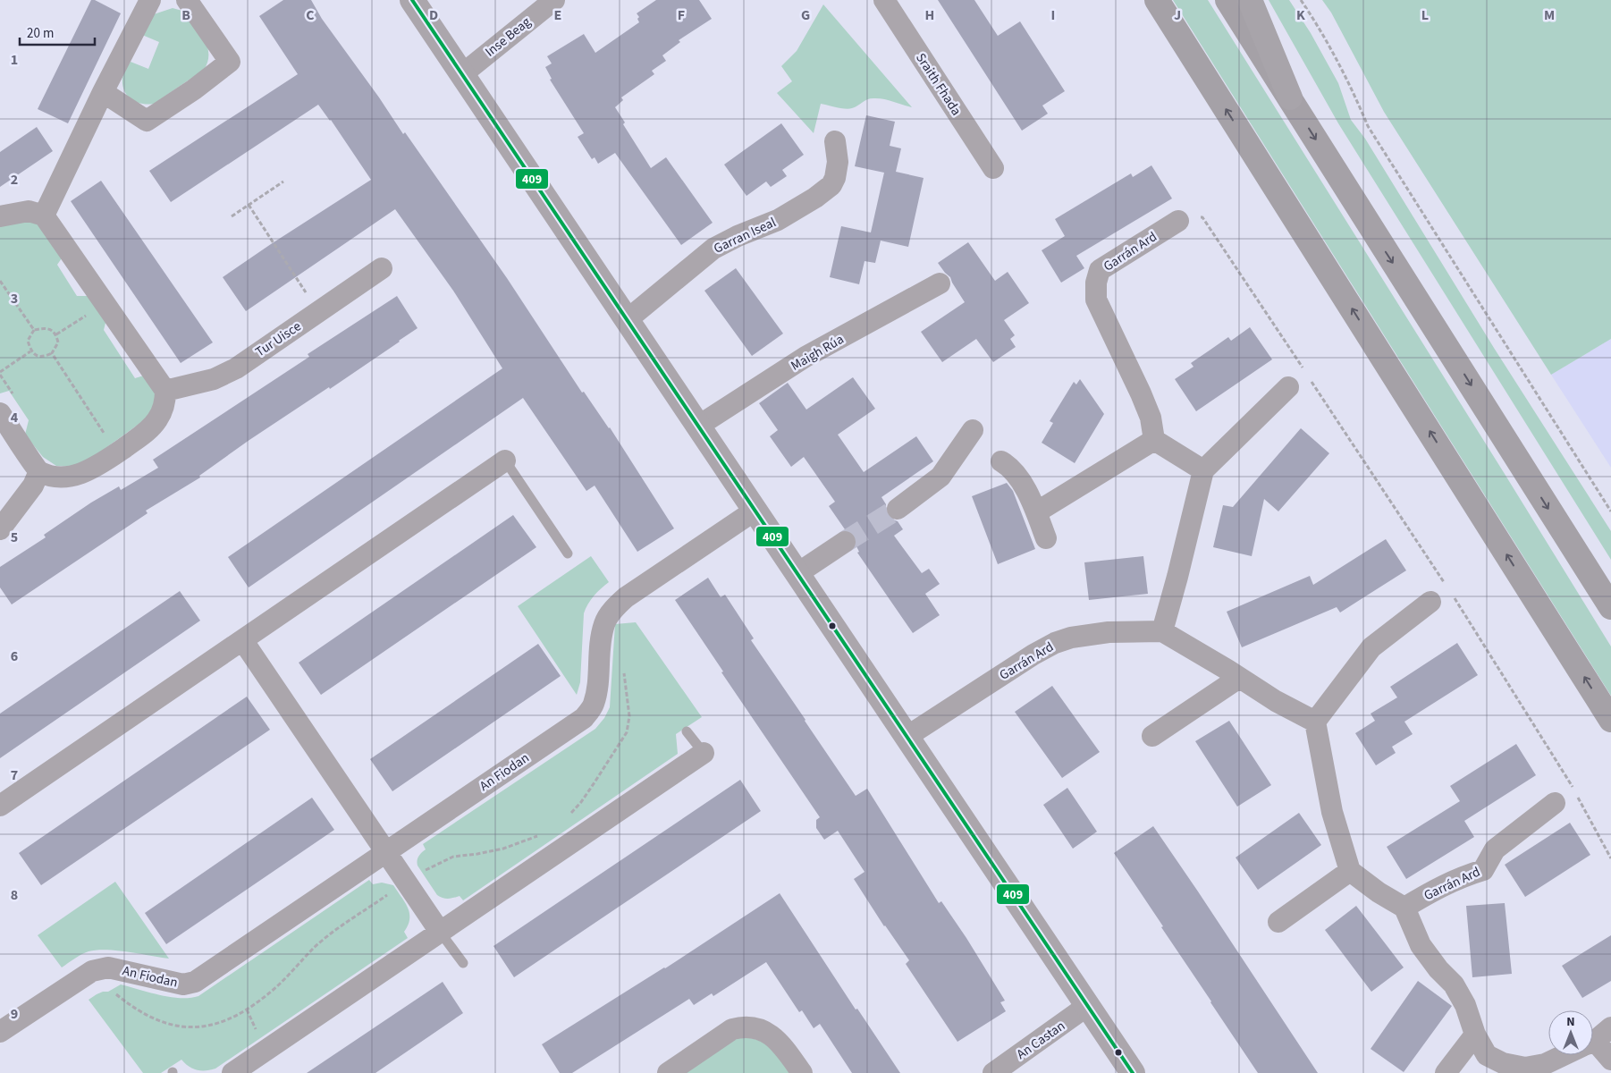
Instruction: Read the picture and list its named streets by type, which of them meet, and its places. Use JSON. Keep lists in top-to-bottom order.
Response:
{
  "streets": {
    "street": [
      "Inse Beag",
      "Sraith Fhada",
      "Garran Iseal",
      "Garrán Ard",
      "Tur Uisce",
      "Maigh Rúa",
      "An Fiodan",
      "An Castan"
    ]
  },
  "lines": ["transit line 409"],
  "scale_bar": "20 m",
  "north": "top",
  "grid": {
    "columns": [
      "B",
      "C",
      "D",
      "E",
      "F",
      "G",
      "H",
      "I",
      "J",
      "K",
      "L",
      "M"
    ],
    "rows": [
      "1",
      "2",
      "3",
      "4",
      "5",
      "6",
      "7",
      "8",
      "9"
    ]
  }
}
